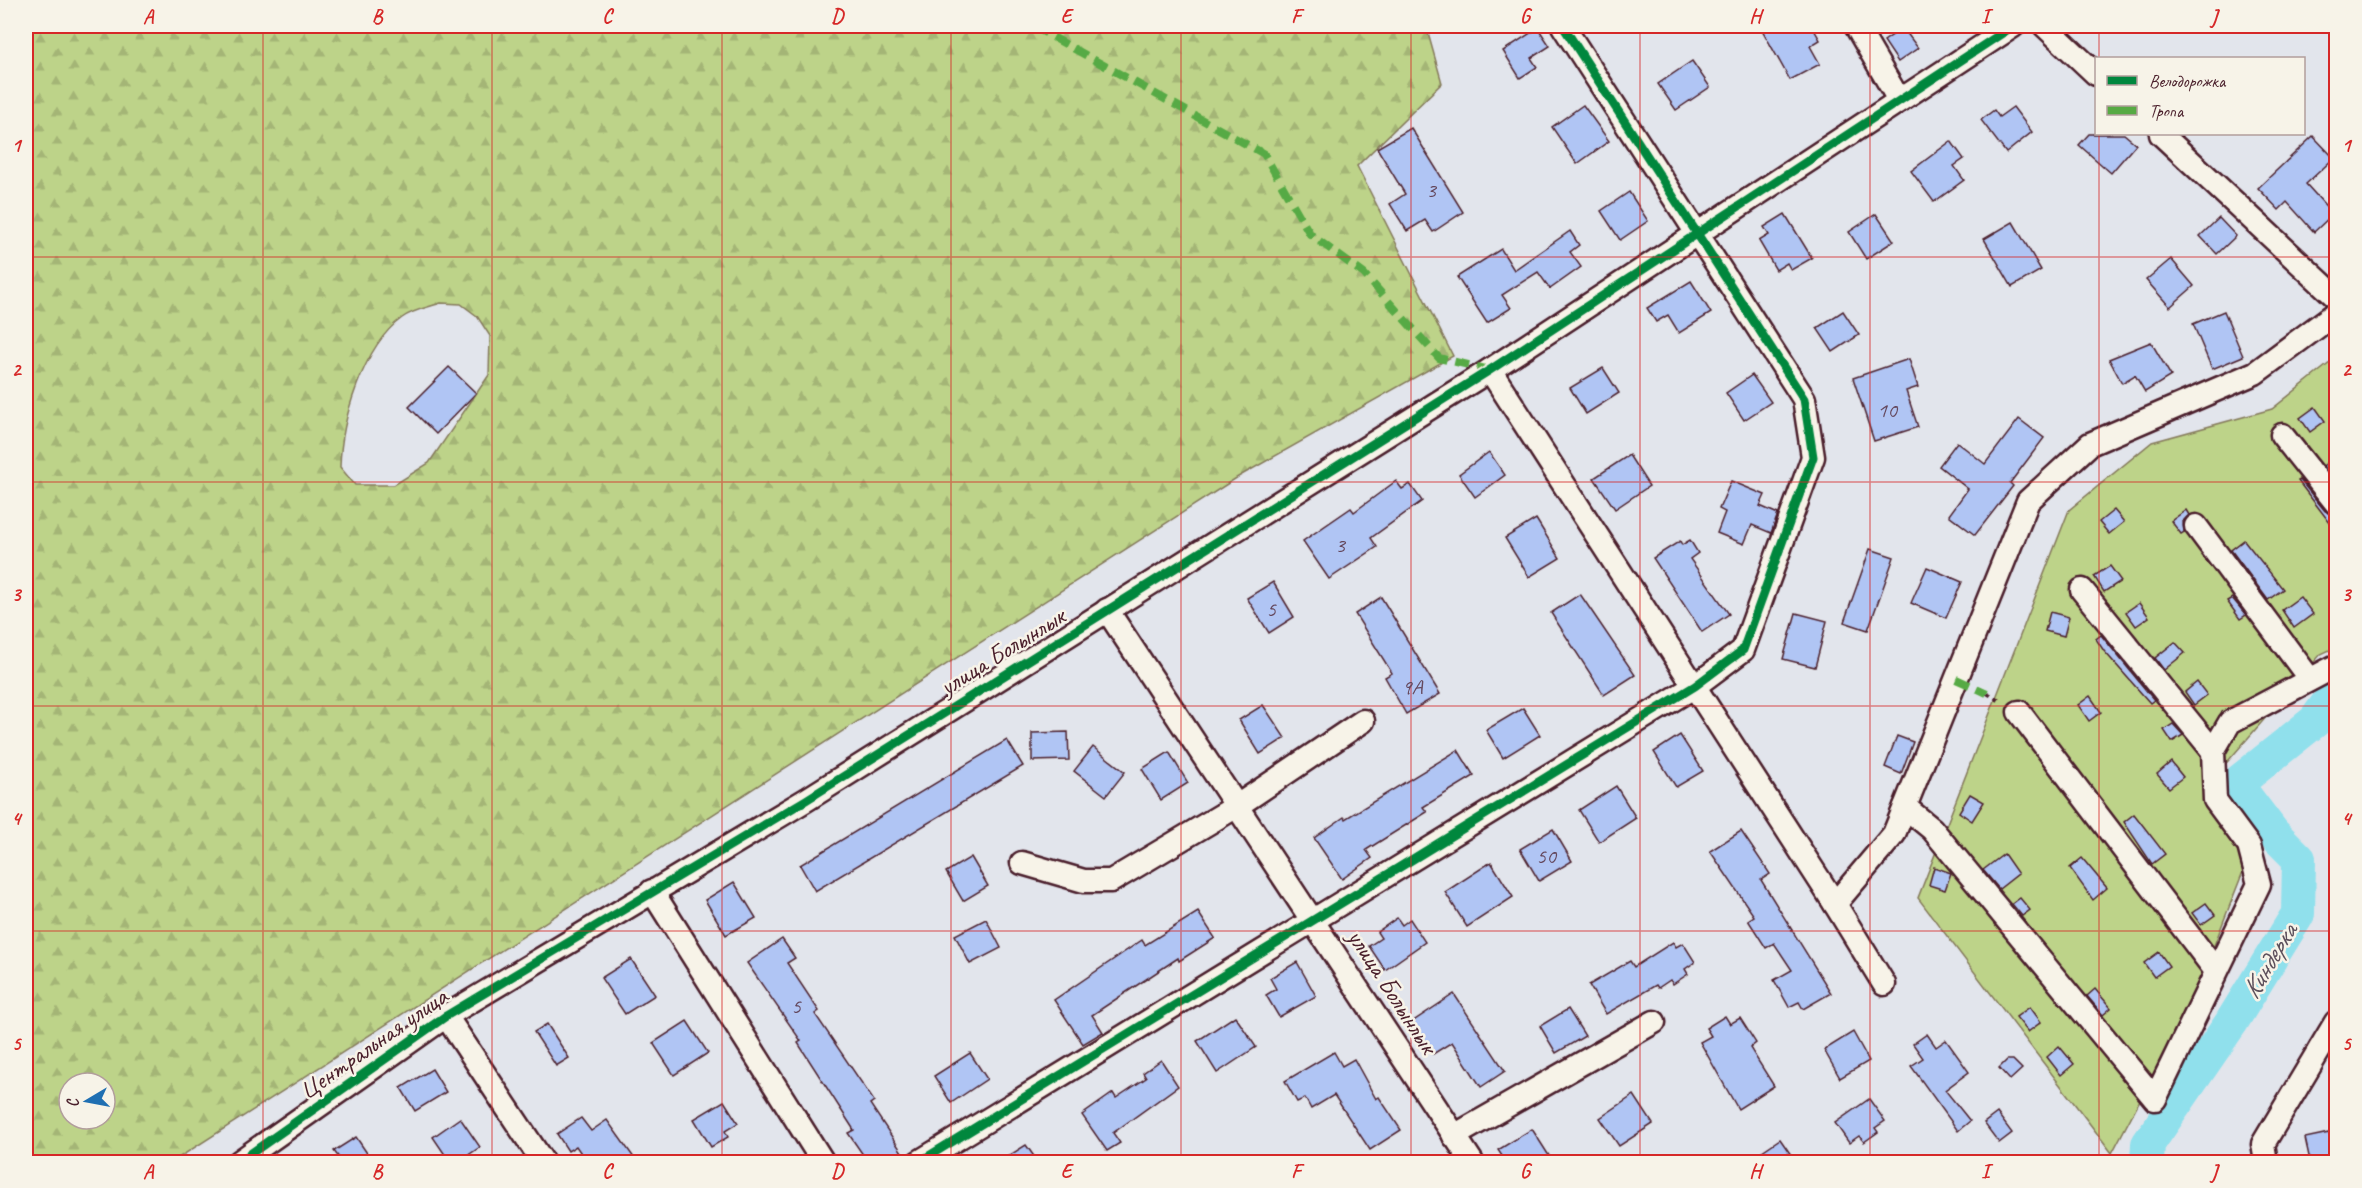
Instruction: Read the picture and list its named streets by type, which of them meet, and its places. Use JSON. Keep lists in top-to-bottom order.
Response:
{
  "streets": {
    "street": ["улица Болынлык", "Центральная улица"]
  },
  "crossings": [
    ["улица Болынлык", "Центральная улица"]
  ],
  "water": ["Киндерка"],
  "house_numbers": [
    "3",
    "10",
    "3",
    "5",
    "9А",
    "50",
    "5"
  ],
  "legend": ["Велодорожка", "Тропа"],
  "north": "left",
  "grid": {
    "columns": [
      "A",
      "B",
      "C",
      "D",
      "E",
      "F",
      "G",
      "H",
      "I",
      "J"
    ],
    "rows": [
      "1",
      "2",
      "3",
      "4",
      "5"
    ]
  }
}
